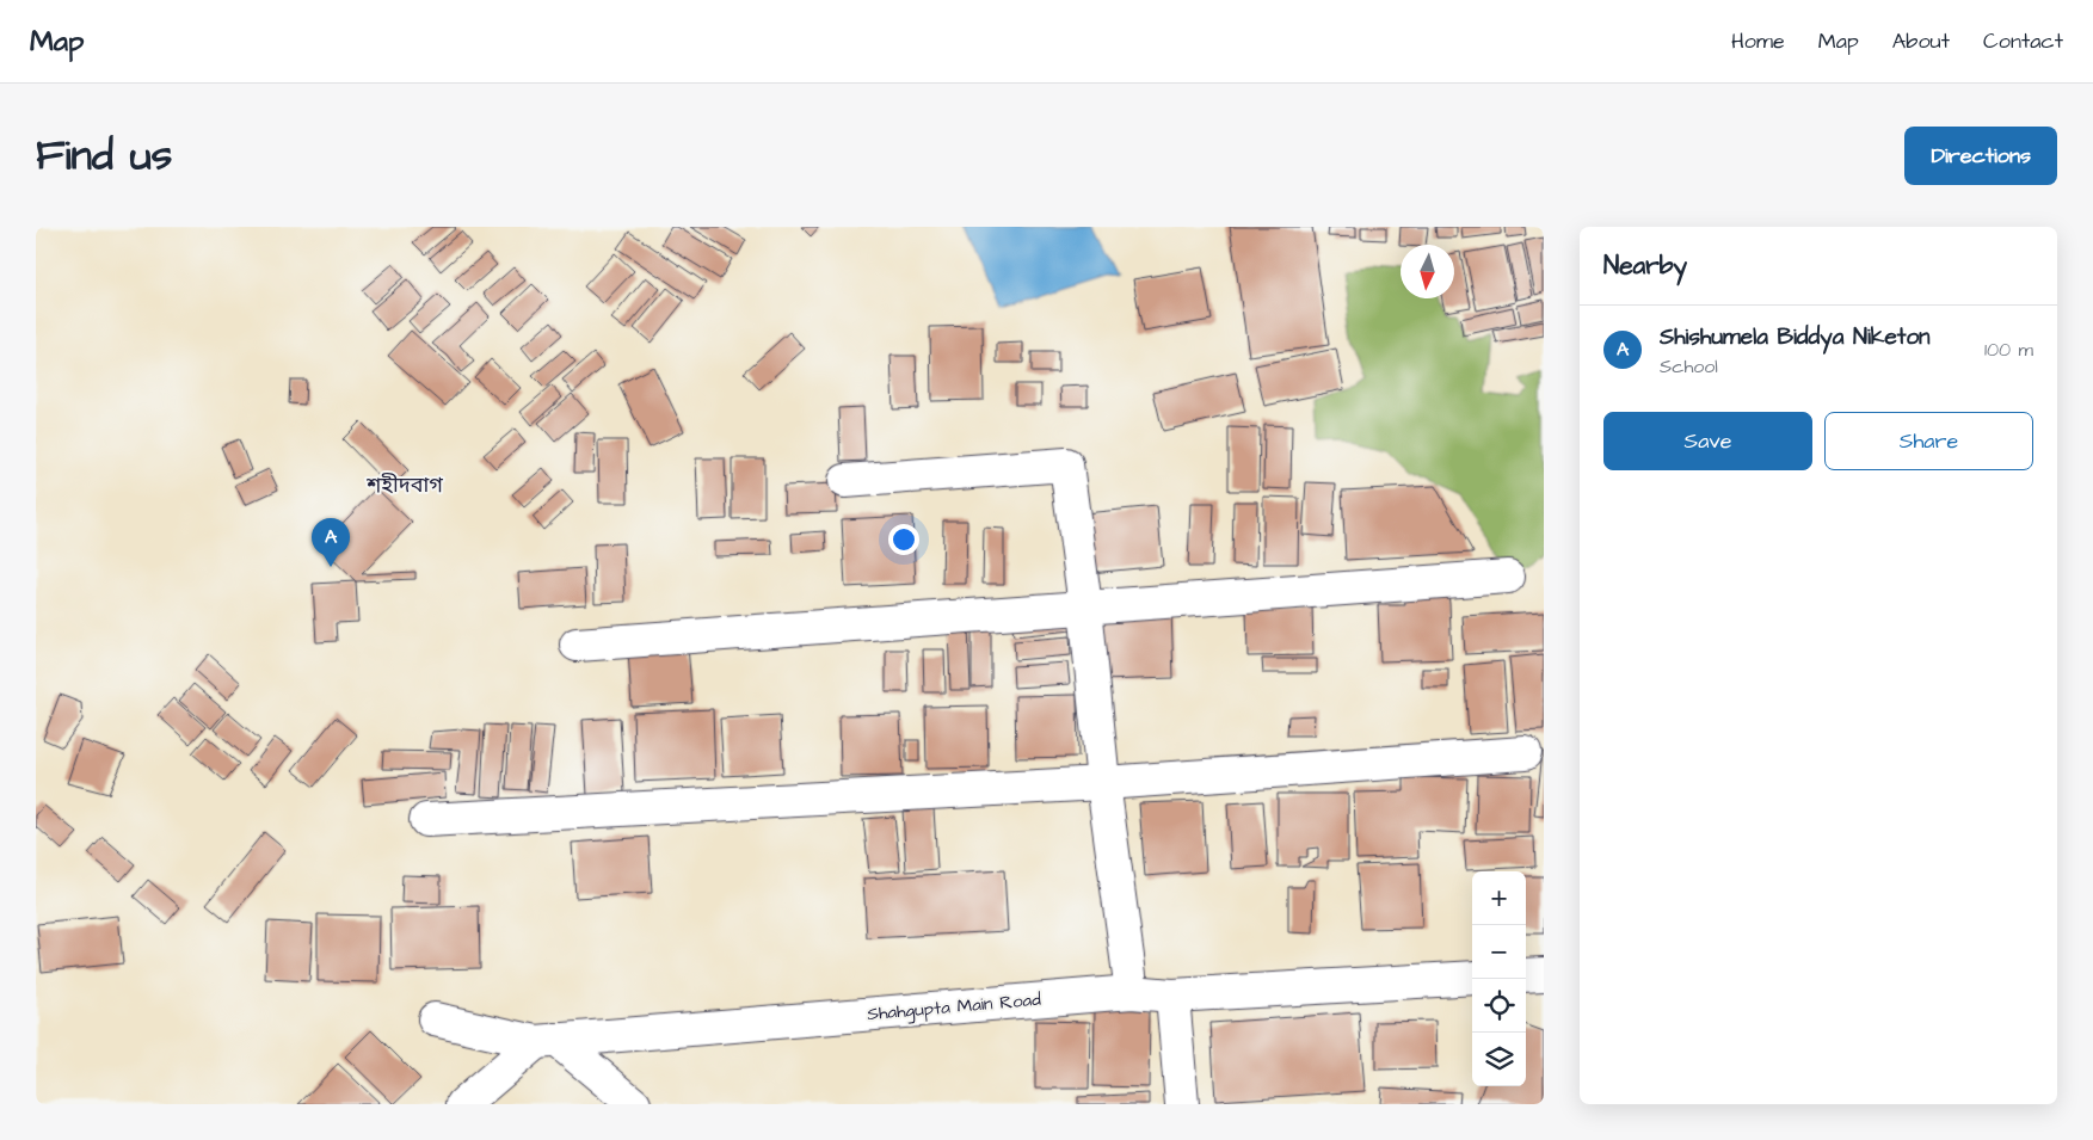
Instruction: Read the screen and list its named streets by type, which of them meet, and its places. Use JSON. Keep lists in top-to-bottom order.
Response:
{
  "streets": {
    "street": ["Shahgupta Main Road"]
  },
  "districts": ["শহীদবাগ"],
  "north": "bottom",
  "page": {
    "header": "Map",
    "nav": [
      "Home",
      "Map",
      "About",
      "Contact"
    ],
    "title": "Find us",
    "buttons": [
      "Directions",
      ["Save", "Share"]
    ],
    "heading": "Nearby",
    "list": [
      {
        "mark": "A",
        "name": "Shishumela Biddya Niketon",
        "note": "School",
        "value": "100 m"
      }
    ],
    "pins": "A",
    "map_buttons": ["+", "−"]
  }
}
